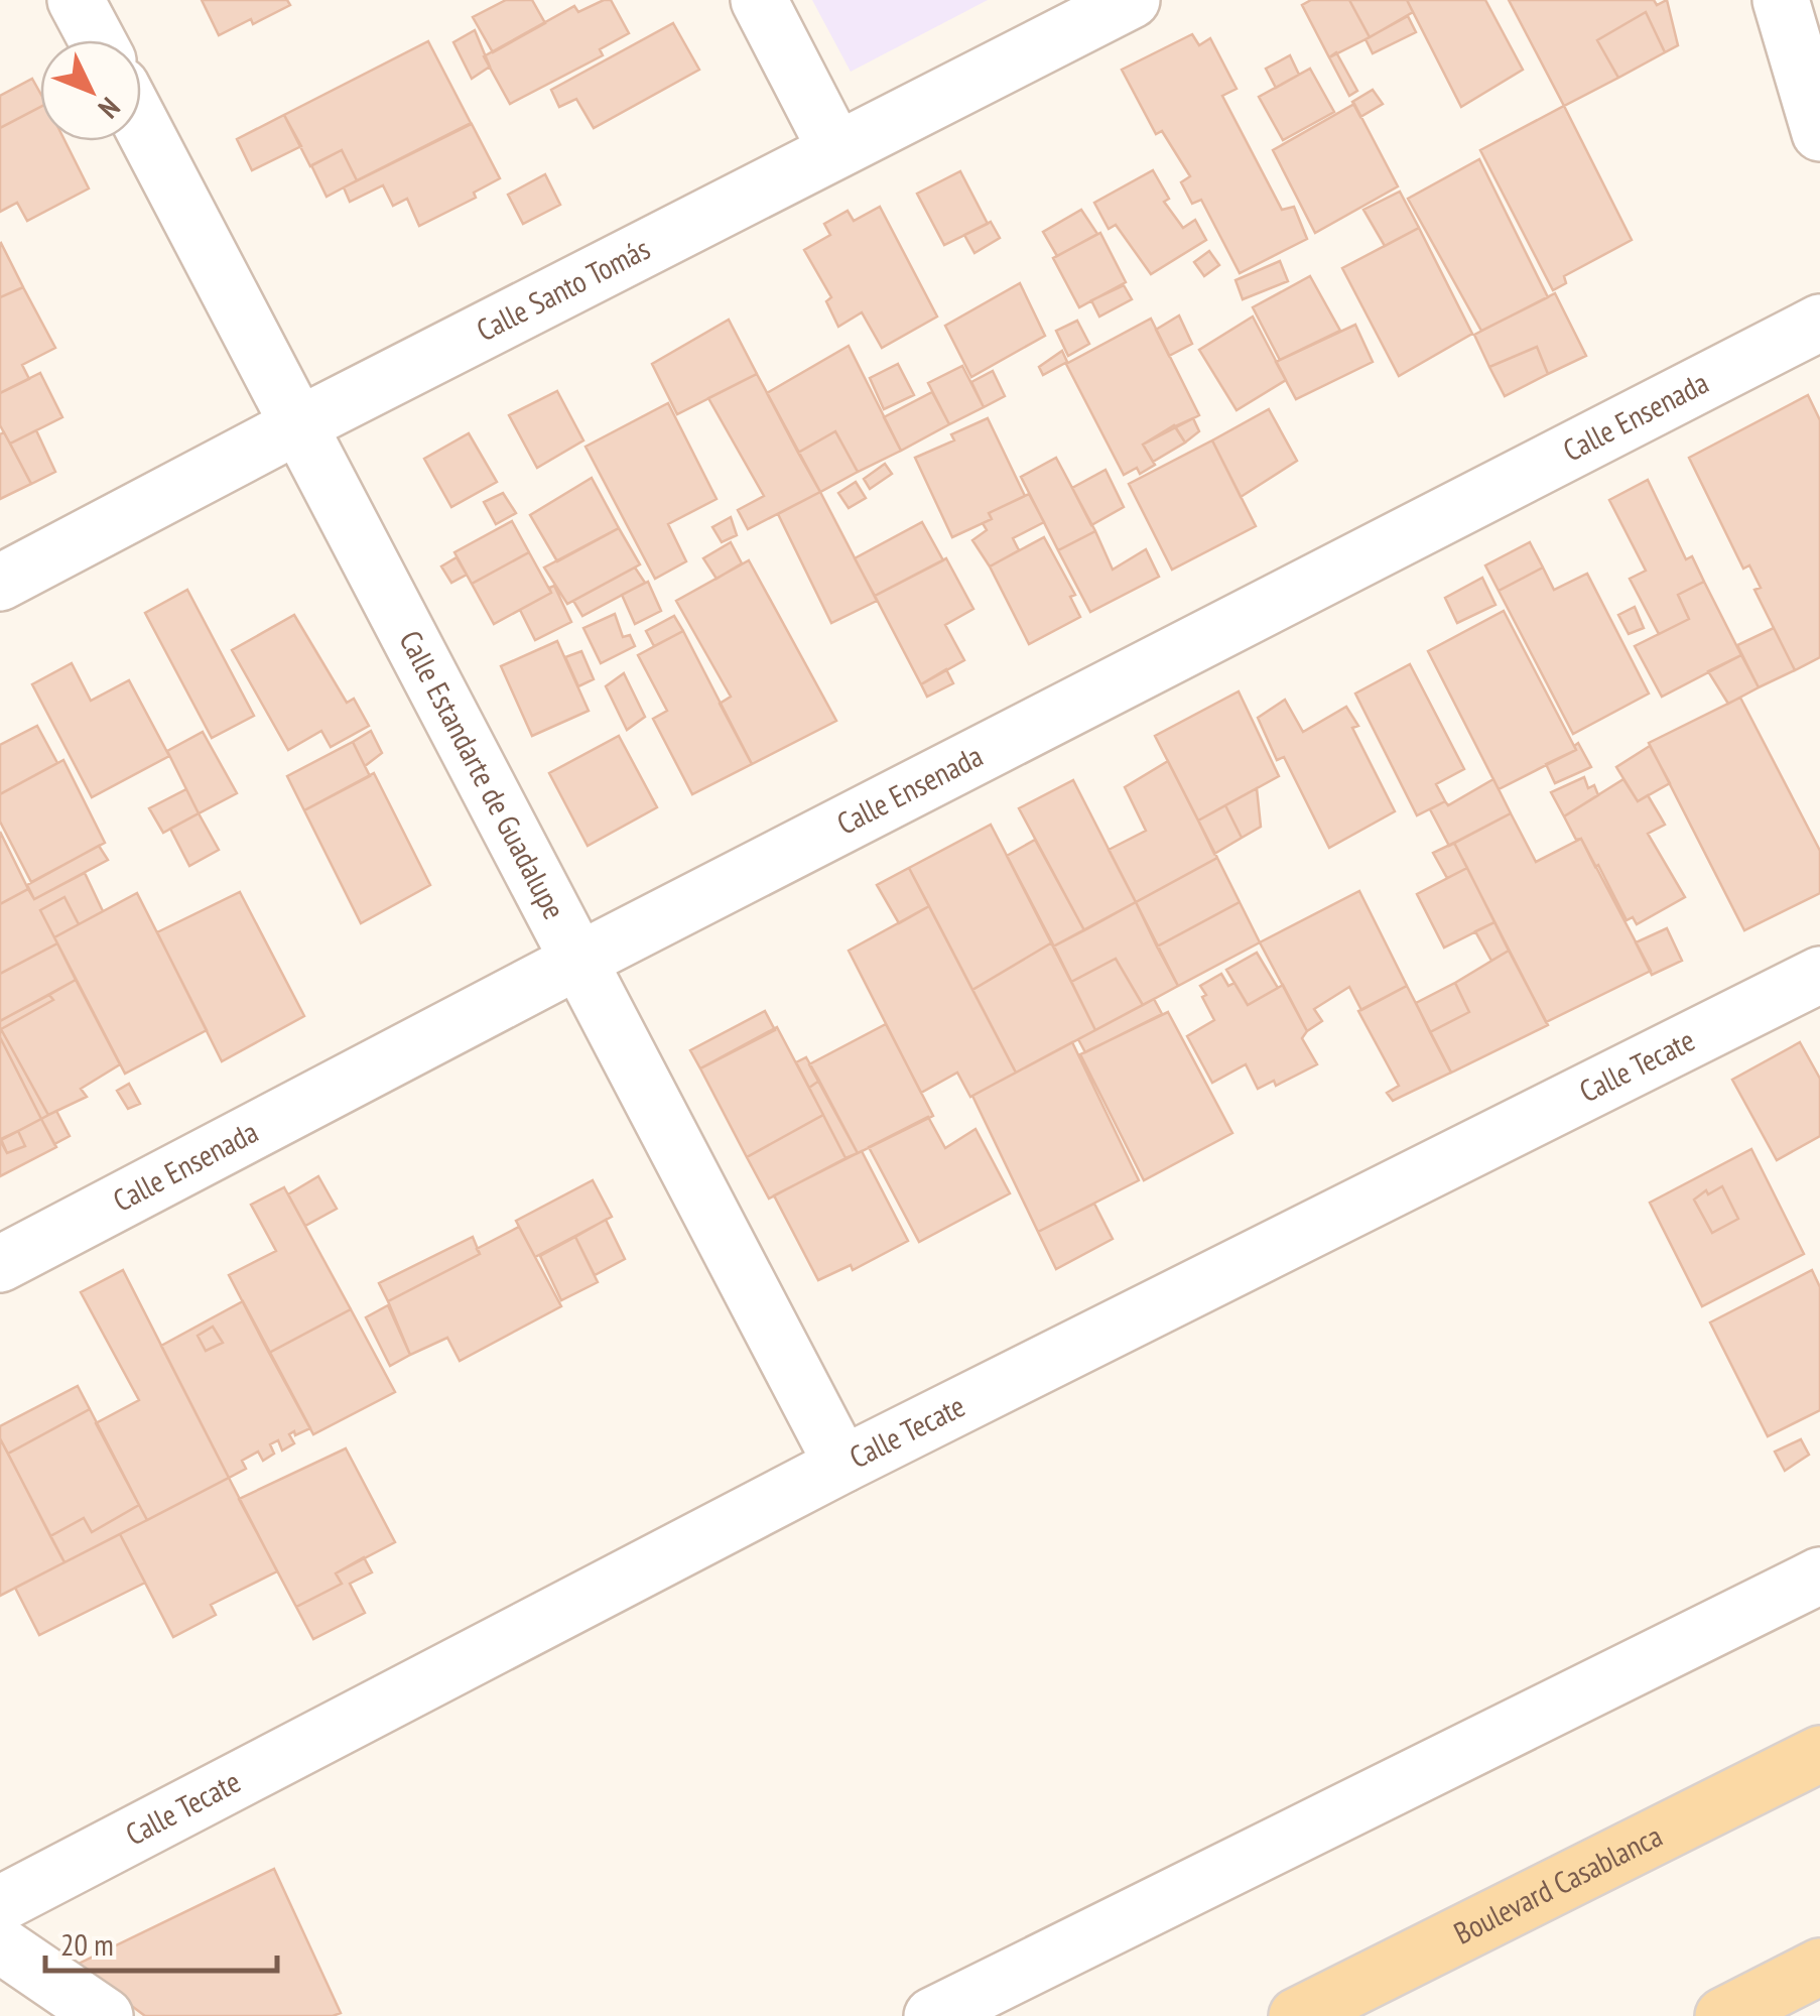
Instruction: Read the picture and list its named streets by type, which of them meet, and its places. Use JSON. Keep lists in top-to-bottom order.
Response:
{
  "streets": {
    "main road": ["Boulevard Casablanca"],
    "street": [
      "Calle Santo Tomás",
      "Calle Ensenada",
      "Calle Estandarte de Guadalupe",
      "Calle Tecate"
    ]
  },
  "crossings": [
    ["Calle Santo Tomás", "Calle Estandarte de Guadalupe"],
    ["Calle Ensenada", "Calle Estandarte de Guadalupe"],
    ["Calle Estandarte de Guadalupe", "Calle Tecate"]
  ],
  "scale_bar": "20 m",
  "north": "bottom right"
}
